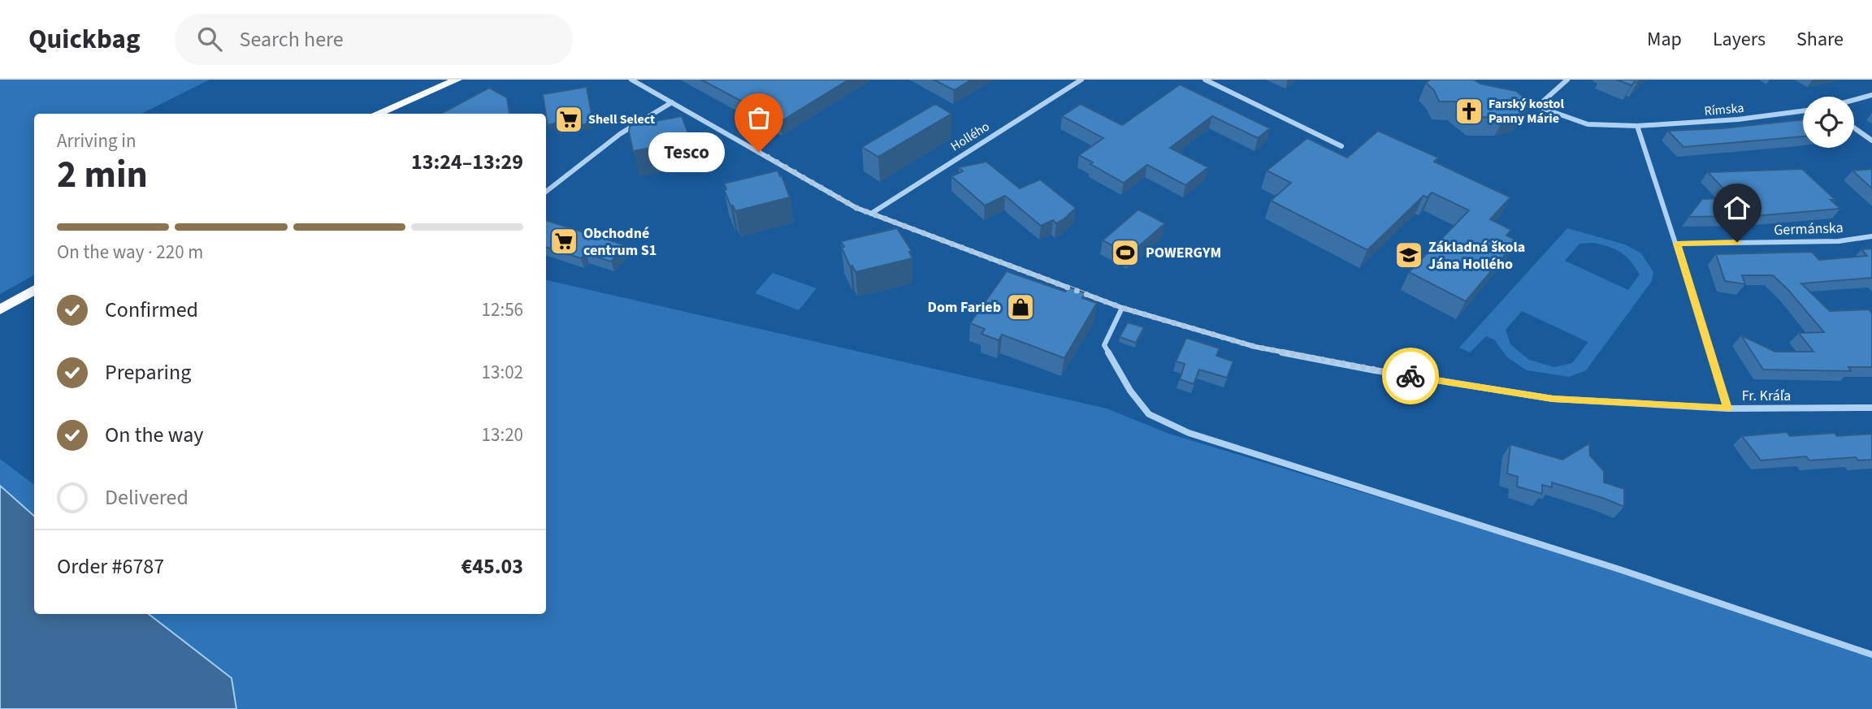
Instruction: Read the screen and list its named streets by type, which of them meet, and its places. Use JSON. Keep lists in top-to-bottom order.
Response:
{
  "streets": {
    "street": [
      "Rímska",
      "Hollého",
      "Germánska",
      "Fr. Kráľa"
    ]
  },
  "crossings": [
    ["Hollého", "Fr. Kráľa"]
  ],
  "places": {
    "church": ["Farský kostol Panny Márie"],
    "supermarket": ["Shell Select", "Obchodné centrum S1"],
    "other": ["Tesco"],
    "sports": ["POWERGYM"],
    "school or university": ["Základná škola Jána Hollého"],
    "shop": ["Dom Farieb"]
  },
  "page": {
    "header": "Quickbag",
    "search": "Search here",
    "nav": ["Map", "Layers", "Share"],
    "heading": ["2 min", "Arriving in", "13:24–13:29"],
    "panel": ["Order #6787", "€45.03"],
    "bubble": "Tesco",
    "bar": "On the way · 220 m",
    "list": [
      ["Confirmed", "12:56"],
      ["Preparing", "13:02"],
      ["On the way", "13:20"],
      "Delivered"
    ]
  }
}
